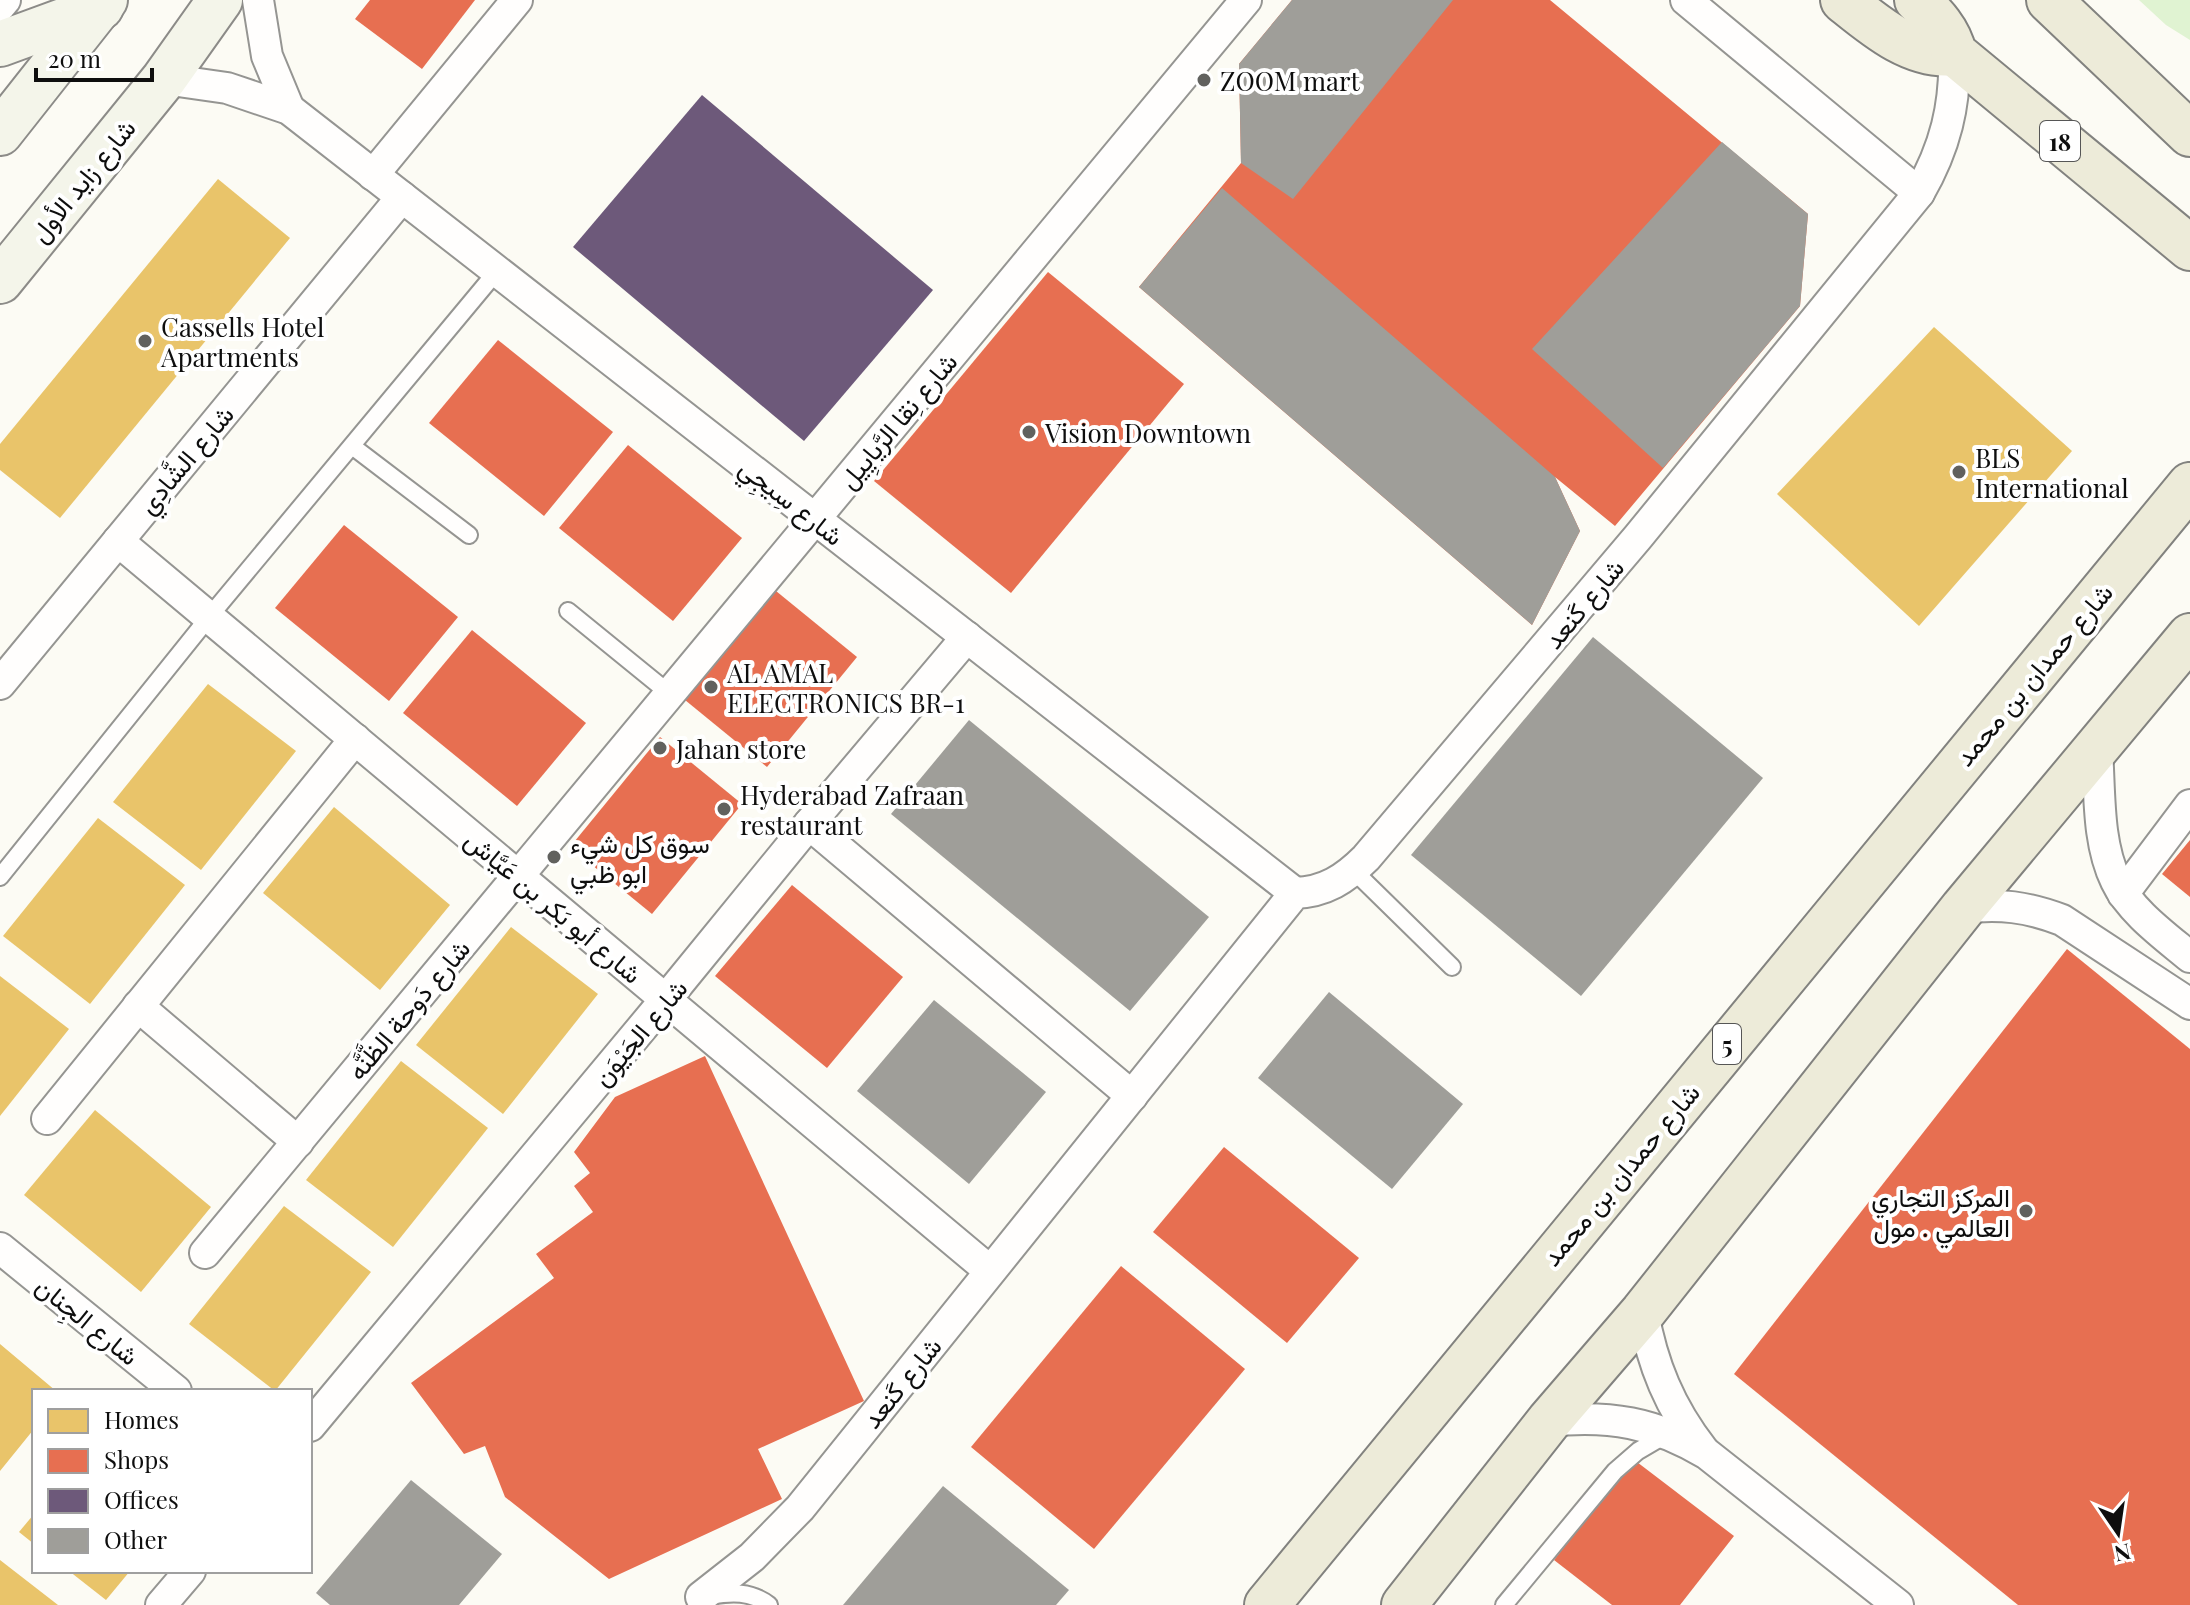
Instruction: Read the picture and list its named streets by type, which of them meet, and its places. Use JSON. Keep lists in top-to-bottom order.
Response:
{
  "streets": {
    "main road": [
      "18",
      "شارع زايد الأول",
      "شارع حمدان بن محمد",
      "5"
    ],
    "street": [
      "شارع نِقا الرَّيايِيل",
      "شارع الشَّادِي",
      "شارع سِيجِي",
      "شارع كَنعد",
      "شارع أبو بَكر بن عَيَّاش",
      "شارع دَوحة الظَّنَّه",
      "شارع الجَيْوَن",
      "شارع الجِنان"
    ]
  },
  "crossings": [
    ["18", "شارع كَنعد"],
    ["شارع زايد الأول", "شارع سِيجِي"],
    ["شارع نِقا الرَّيايِيل", "شارع سِيجِي"],
    ["شارع نِقا الرَّيايِيل", "شارع أبو بَكر بن عَيَّاش"],
    ["شارع نِقا الرَّيايِيل", "شارع دَوحة الظَّنَّه"],
    ["شارع الشَّادِي", "شارع سِيجِي"],
    ["شارع الشَّادِي", "شارع أبو بَكر بن عَيَّاش"],
    ["شارع سِيجِي", "شارع كَنعد"],
    ["شارع سِيجِي", "شارع الجَيْوَن"],
    ["شارع كَنعد", "شارع أبو بَكر بن عَيَّاش"],
    ["شارع أبو بَكر بن عَيَّاش", "شارع دَوحة الظَّنَّه"],
    ["شارع أبو بَكر بن عَيَّاش", "شارع الجَيْوَن"]
  ],
  "places": [
    "ZOOM mart",
    "Cassells Hotel Apartments",
    "Vision Downtown",
    "BLS International",
    "AL AMAL ELECTRONICS BR-1",
    "Jahan store",
    "Hyderabad Zafraan restaurant",
    "سوق كل شيء ابو ظبي",
    "المركز التجاري العالمي . مول"
  ],
  "legend": [
    "Homes",
    "Shops",
    "Offices",
    "Other"
  ],
  "scale_bar": "20 m",
  "north": "bottom"
}
